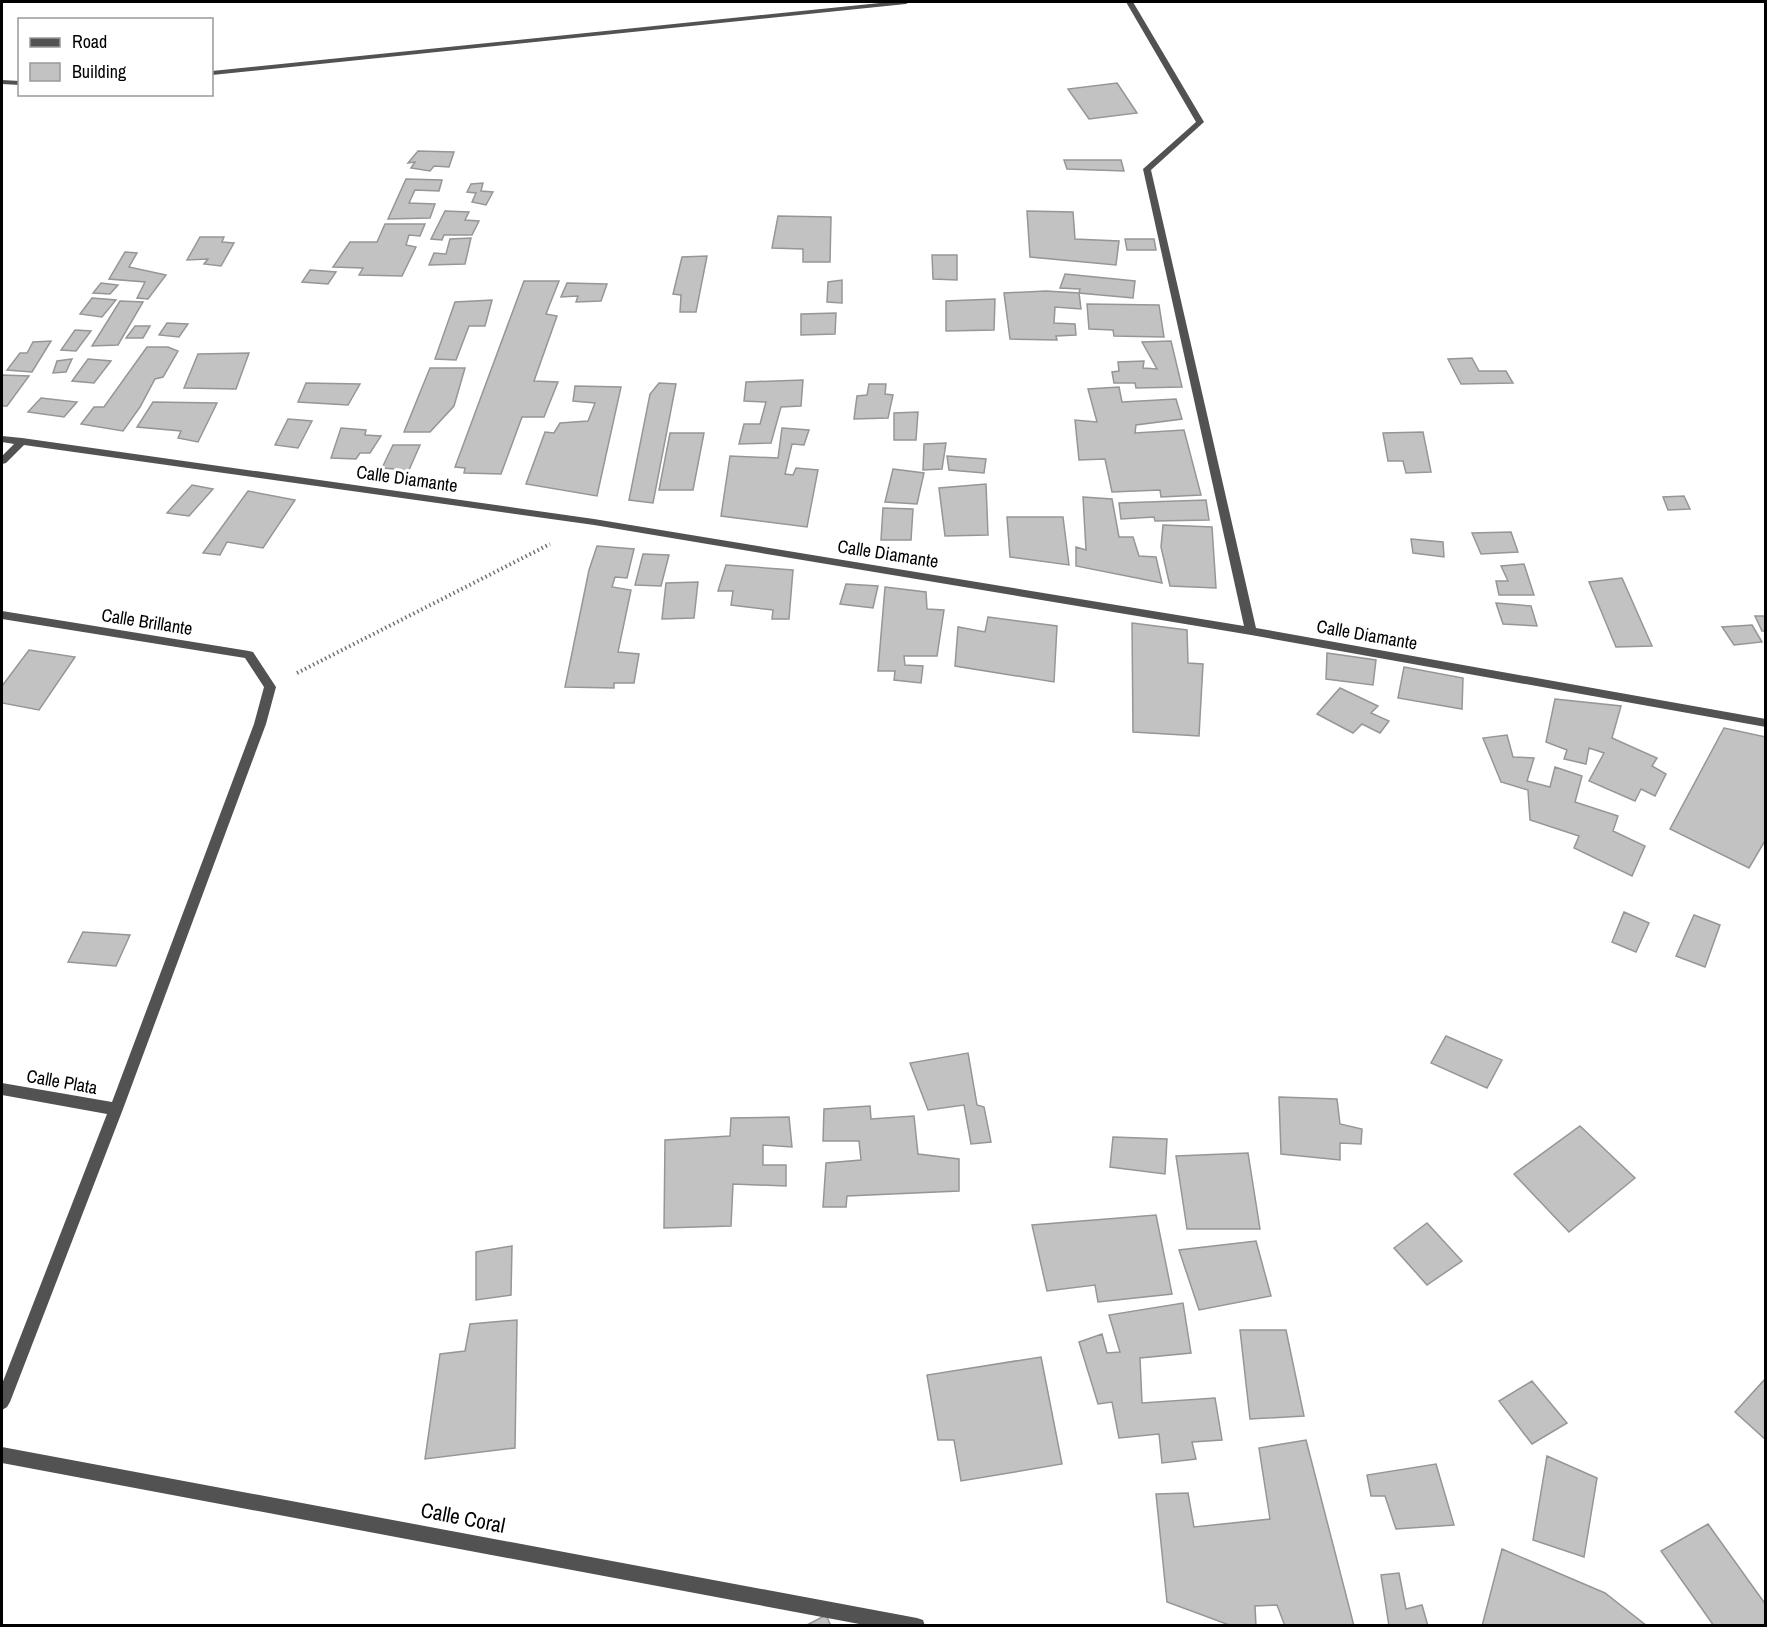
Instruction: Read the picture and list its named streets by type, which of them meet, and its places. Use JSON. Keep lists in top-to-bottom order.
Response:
{
  "streets": {
    "street": [
      "Calle Diamante",
      "Calle Brillante",
      "Calle Plata",
      "Calle Coral"
    ]
  },
  "legend": ["Road", "Building"]
}
